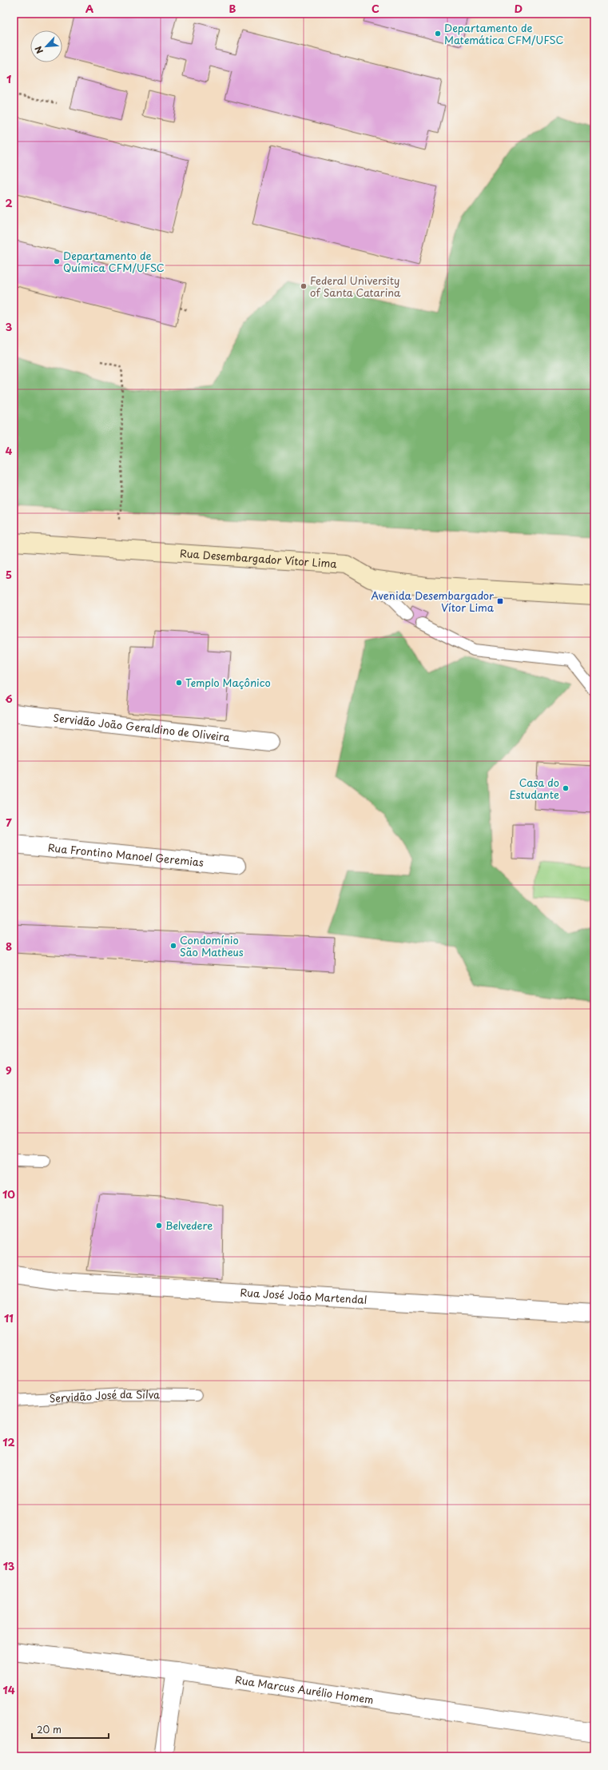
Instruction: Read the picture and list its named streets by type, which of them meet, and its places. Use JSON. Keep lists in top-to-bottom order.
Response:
{
  "streets": {
    "main road": ["Rua Desembargador Vítor Lima"],
    "street": [
      "Servidão João Geraldino de Oliveira",
      "Rua Frontino Manoel Geremias",
      "Rua José João Martendal",
      "Rua Marcus Aurélio Homem"
    ],
    "lane": ["Servidão José da Silva"]
  },
  "places": {
    "other": [
      "Departamento de Matemática CFM/UFSC",
      "Departamento de Química CFM/UFSC",
      "Federal University of Santa Catarina",
      "Templo Maçônico",
      "Casa do Estudante",
      "Condomínio São Matheus",
      "Belvedere"
    ],
    "transit": ["Avenida Desembargador Vítor Lima"]
  },
  "scale_bar": "20 m",
  "north": "bottom left",
  "grid": {
    "columns": [
      "A",
      "B",
      "C",
      "D"
    ],
    "rows": [
      "1",
      "2",
      "3",
      "4",
      "5",
      "6",
      "7",
      "8",
      "9",
      "10",
      "11",
      "12",
      "13",
      "14"
    ]
  }
}
